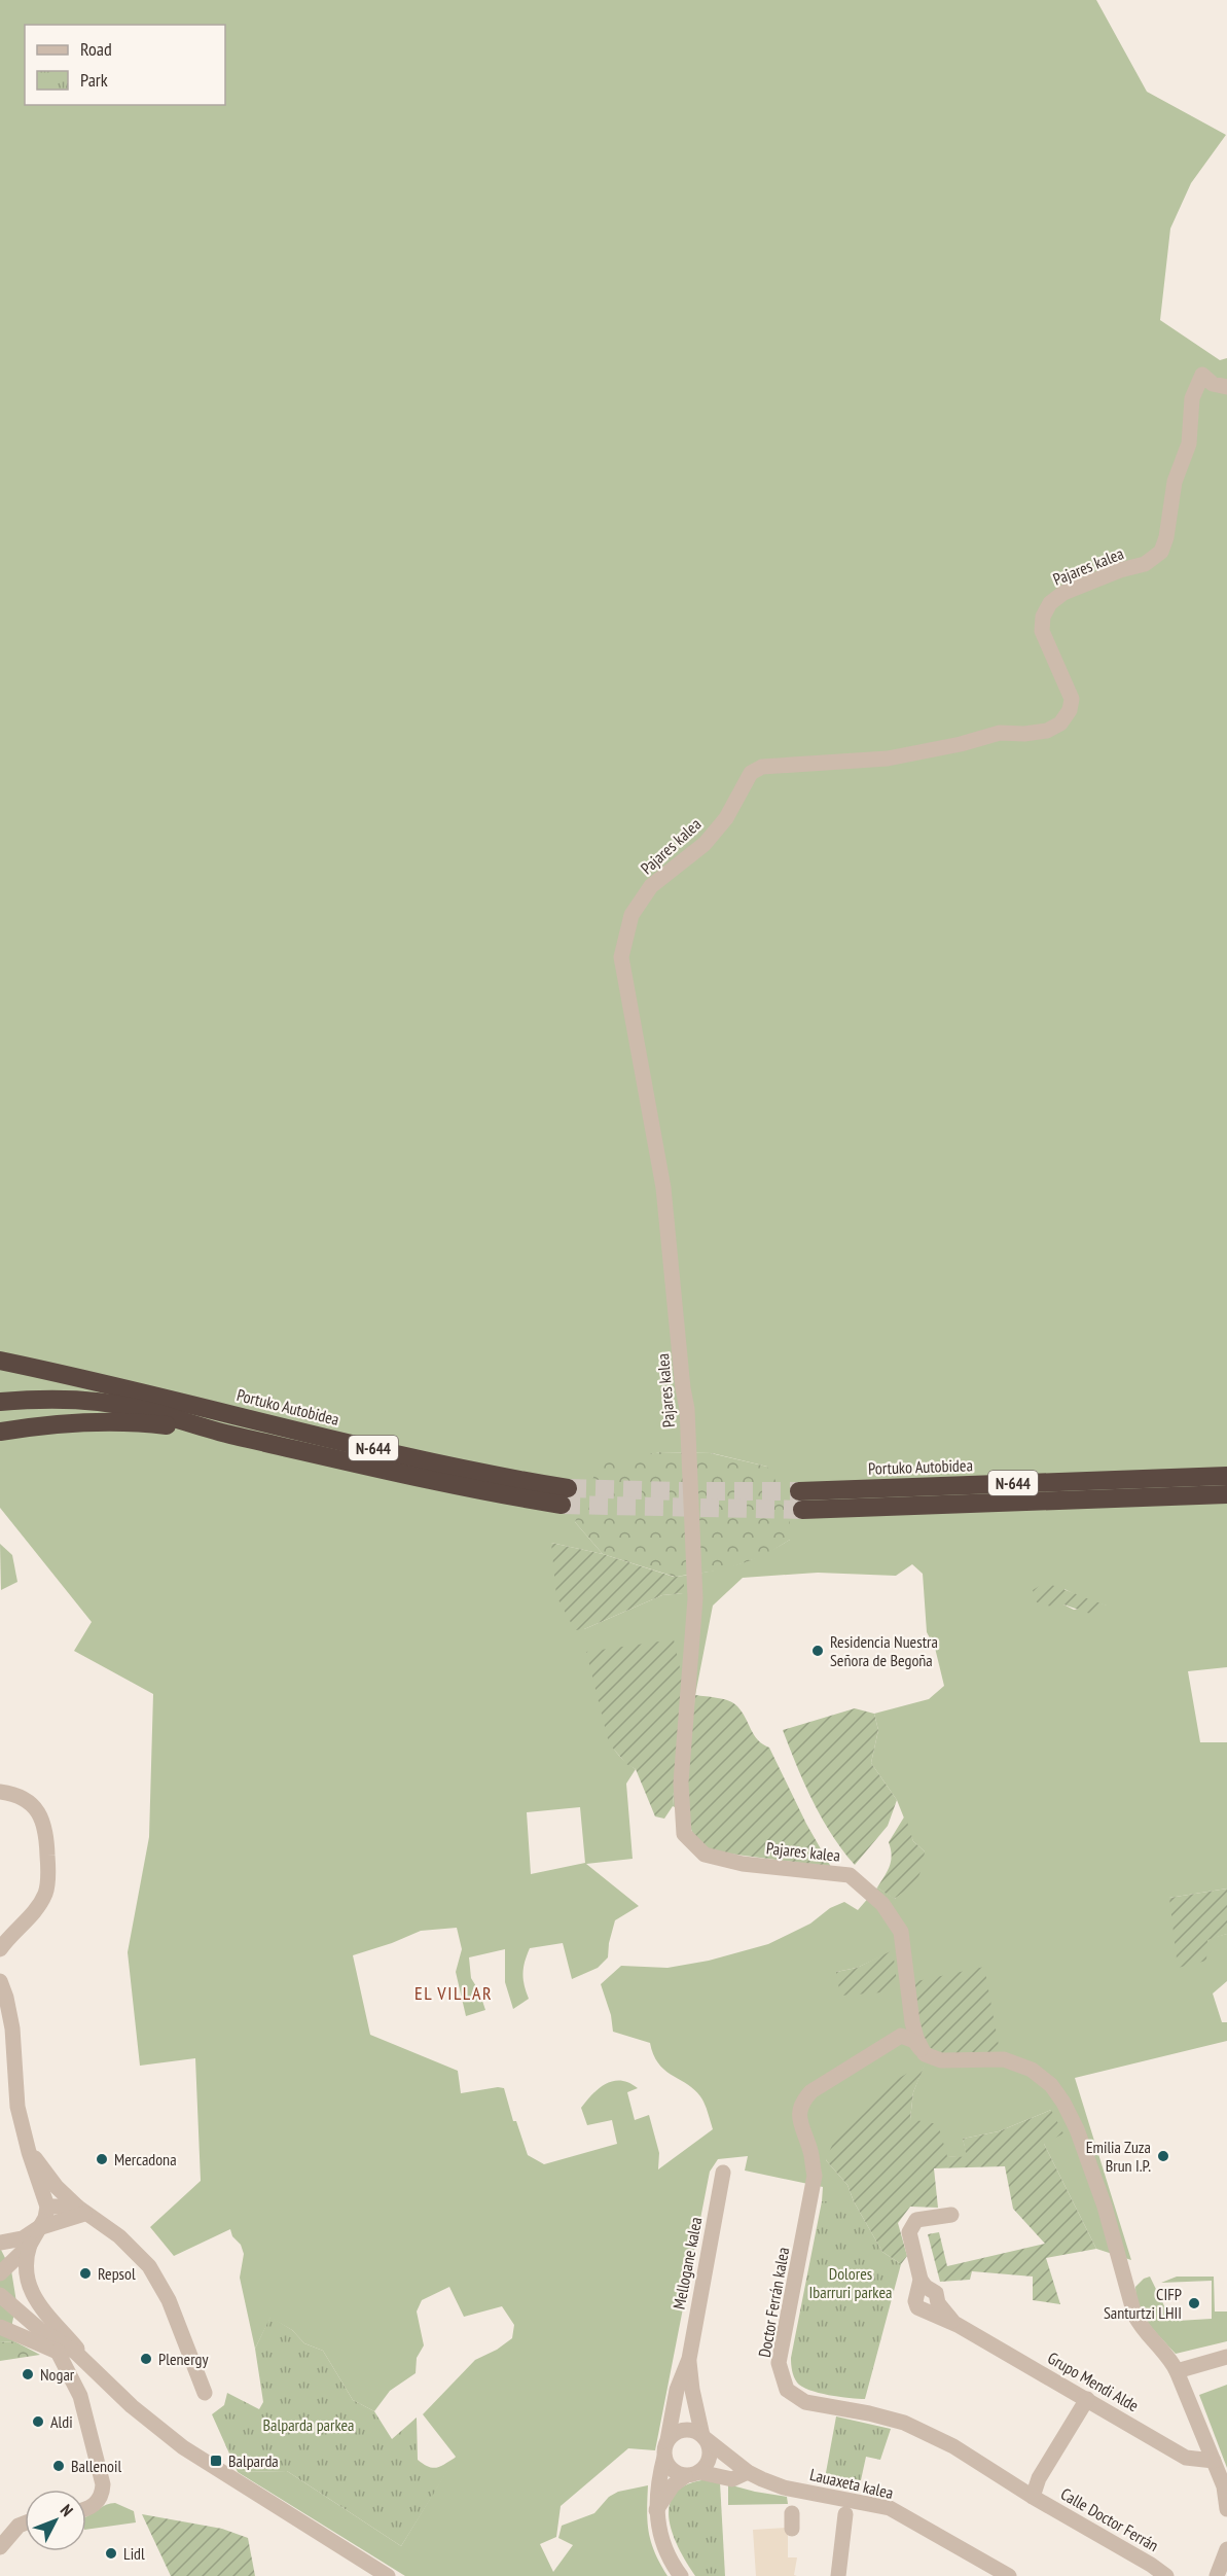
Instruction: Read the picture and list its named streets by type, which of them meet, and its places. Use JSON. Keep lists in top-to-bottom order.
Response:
{
  "streets": {
    "highway": ["Portuko Autobidea", "N-644"],
    "street": [
      "Pajares kalea",
      "Mellogane kalea",
      "Doctor Ferrán kalea",
      "Grupo Mendi Alde",
      "Lauaxeta kalea",
      "Calle Doctor Ferrán"
    ]
  },
  "crossings": [
    ["Pajares kalea", "Doctor Ferrán kalea"],
    ["Portuko Autobidea", "N-644"],
    ["Mellogane kalea", "Lauaxeta kalea"],
    ["Doctor Ferrán kalea", "Calle Doctor Ferrán"]
  ],
  "districts": ["EL VILLAR"],
  "parks": ["Dolores Ibarruri parkea", "Balparda parkea"],
  "places": {
    "other": [
      "Residencia Nuestra Señora de Begoña",
      "Emilia Zuza Brun I.P.",
      "Mercadona",
      "Repsol",
      "CIFP Santurtzi LHII",
      "Plenergy",
      "Nogar",
      "Aldi",
      "Ballenoil",
      "Lidl"
    ],
    "transit": ["Balparda"]
  },
  "legend": ["Road", "Park"],
  "north": "top right"
}
